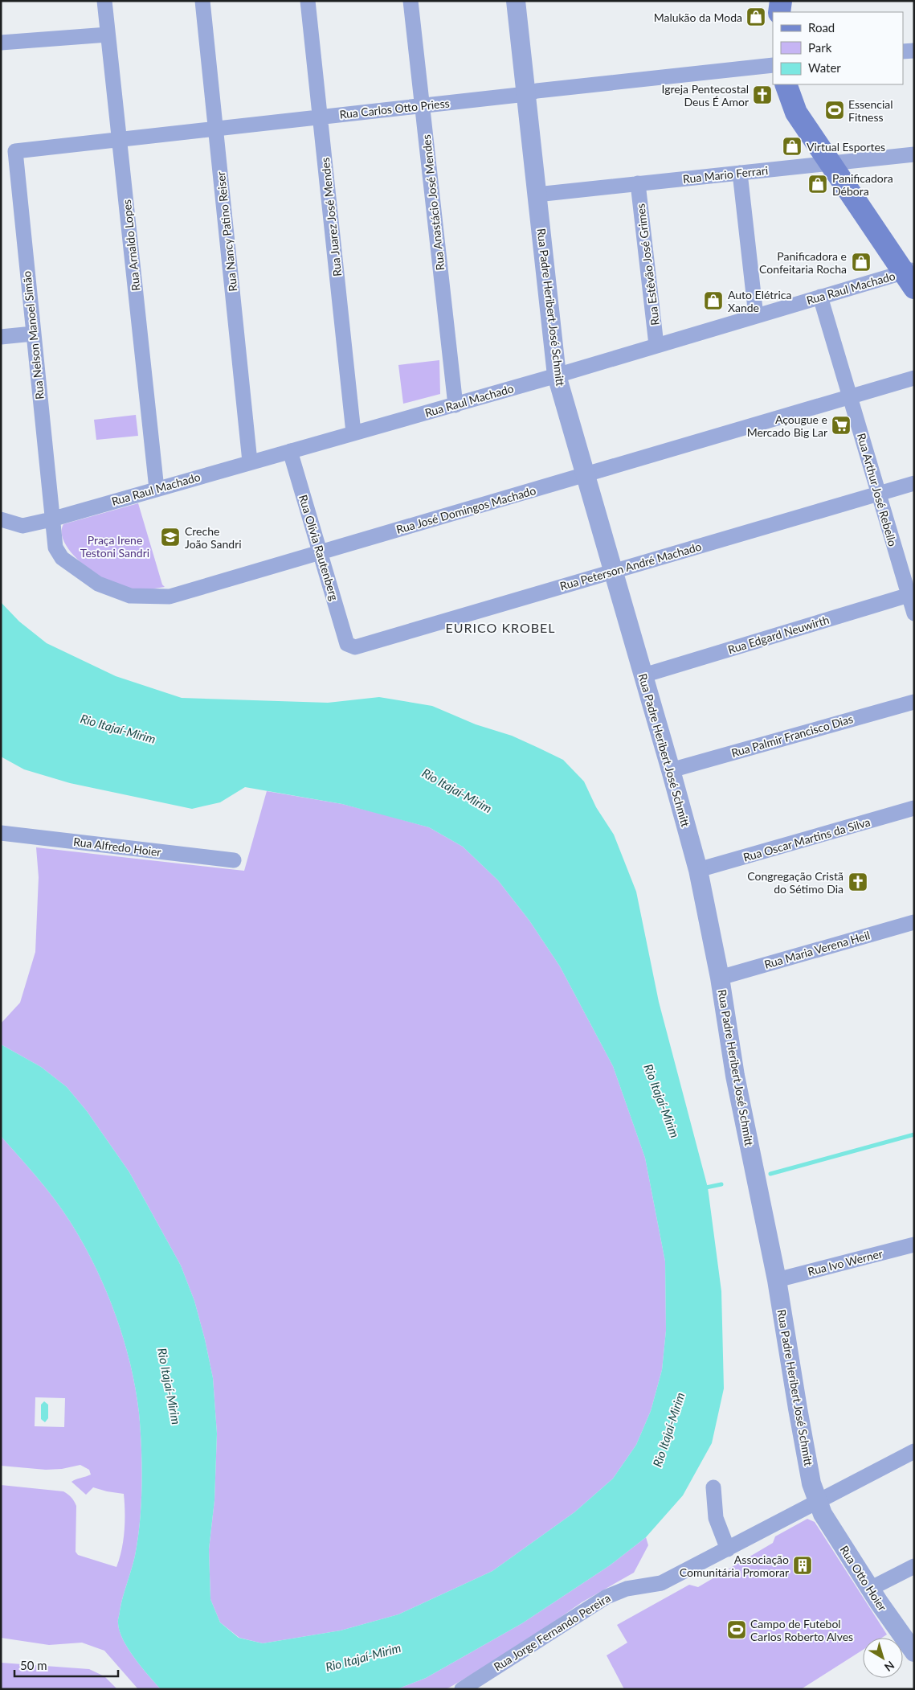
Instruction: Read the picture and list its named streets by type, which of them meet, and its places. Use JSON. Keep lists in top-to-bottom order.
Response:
{
  "streets": {
    "street": [
      "Rua Carlos Otto Priess",
      "Rua Mario Ferrari",
      "Rua Anastácio José Mendes",
      "Rua Juarez José Mendes",
      "Rua Nancy Patino Reiser",
      "Rua Arnaldo Lopes",
      "Rua Estêvão José Grimes",
      "Rua Raul Machado",
      "Rua Padre Heribert José Schmitt",
      "Rua Nelson Manoel Simão",
      "Rua Arthur José Rebello",
      "Rua José Domingos Machado",
      "Rua Olívia Rautenberg",
      "Rua Peterson André Machado",
      "Rua Edgard Neuwirth",
      "Rua Palmir Francisco Dias",
      "Rua Oscar Martins da Silva",
      "Rua Alfredo Hoier",
      "Rua Maria Verena Heil",
      "Rua Ivo Werner",
      "Rua Otto Hoier",
      "Rua Jorge Fernando Pereira"
    ]
  },
  "crossings": [
    ["Rua Carlos Otto Priess", "Rua Anastácio José Mendes"],
    ["Rua Carlos Otto Priess", "Rua Juarez José Mendes"],
    ["Rua Carlos Otto Priess", "Rua Nancy Patino Reiser"],
    ["Rua Carlos Otto Priess", "Rua Arnaldo Lopes"],
    ["Rua Carlos Otto Priess", "Rua Padre Heribert José Schmitt"],
    ["Rua Carlos Otto Priess", "Rua Nelson Manoel Simão"],
    ["Rua Mario Ferrari", "Rua Estêvão José Grimes"],
    ["Rua Mario Ferrari", "Rua Padre Heribert José Schmitt"],
    ["Rua Anastácio José Mendes", "Rua Raul Machado"],
    ["Rua Juarez José Mendes", "Rua Raul Machado"],
    ["Rua Nancy Patino Reiser", "Rua Raul Machado"],
    ["Rua Arnaldo Lopes", "Rua Raul Machado"],
    ["Rua Estêvão José Grimes", "Rua Raul Machado"],
    ["Rua Raul Machado", "Rua Padre Heribert José Schmitt"],
    ["Rua Raul Machado", "Rua Nelson Manoel Simão"],
    ["Rua Raul Machado", "Rua Arthur José Rebello"],
    ["Rua Raul Machado", "Rua José Domingos Machado"],
    ["Rua Raul Machado", "Rua Olívia Rautenberg"],
    ["Rua Padre Heribert José Schmitt", "Rua José Domingos Machado"],
    ["Rua Padre Heribert José Schmitt", "Rua Peterson André Machado"],
    ["Rua Padre Heribert José Schmitt", "Rua Edgard Neuwirth"],
    ["Rua Padre Heribert José Schmitt", "Rua Palmir Francisco Dias"],
    ["Rua Padre Heribert José Schmitt", "Rua Oscar Martins da Silva"],
    ["Rua Padre Heribert José Schmitt", "Rua Maria Verena Heil"],
    ["Rua Padre Heribert José Schmitt", "Rua Ivo Werner"],
    ["Rua Padre Heribert José Schmitt", "Rua Otto Hoier"],
    ["Rua Padre Heribert José Schmitt", "Rua Jorge Fernando Pereira"],
    ["Rua Nelson Manoel Simão", "Rua José Domingos Machado"],
    ["Rua Arthur José Rebello", "Rua José Domingos Machado"],
    ["Rua Arthur José Rebello", "Rua Peterson André Machado"],
    ["Rua Arthur José Rebello", "Rua Edgard Neuwirth"],
    ["Rua José Domingos Machado", "Rua Olívia Rautenberg"],
    ["Rua Olívia Rautenberg", "Rua Peterson André Machado"],
    ["Rua Otto Hoier", "Rua Jorge Fernando Pereira"]
  ],
  "districts": ["EURICO KROBEL"],
  "water": ["Rio Itajaí-Mirim"],
  "parks": ["Praça Irene Testoni Sandri"],
  "places": {
    "shop": [
      "Malukão da Moda",
      "Virtual Esportes",
      "Panificadora Débora",
      "Panificadora e Confeitaria Rocha",
      "Auto Elétrica Xande"
    ],
    "church": ["Igreja Pentecostal Deus É Amor", "Congregação Cristã do Sétimo Dia"],
    "sports": ["Essencial Fitness", "Campo de Futebol Carlos Roberto Alves"],
    "supermarket": ["Açougue e Mercado Big Lar"],
    "school or university": ["Creche João Sandri"],
    "building": ["Associação Comunitária Promorar"]
  },
  "legend": ["Road", "Park", "Water"],
  "scale_bar": "50 m",
  "north": "bottom right"
}
